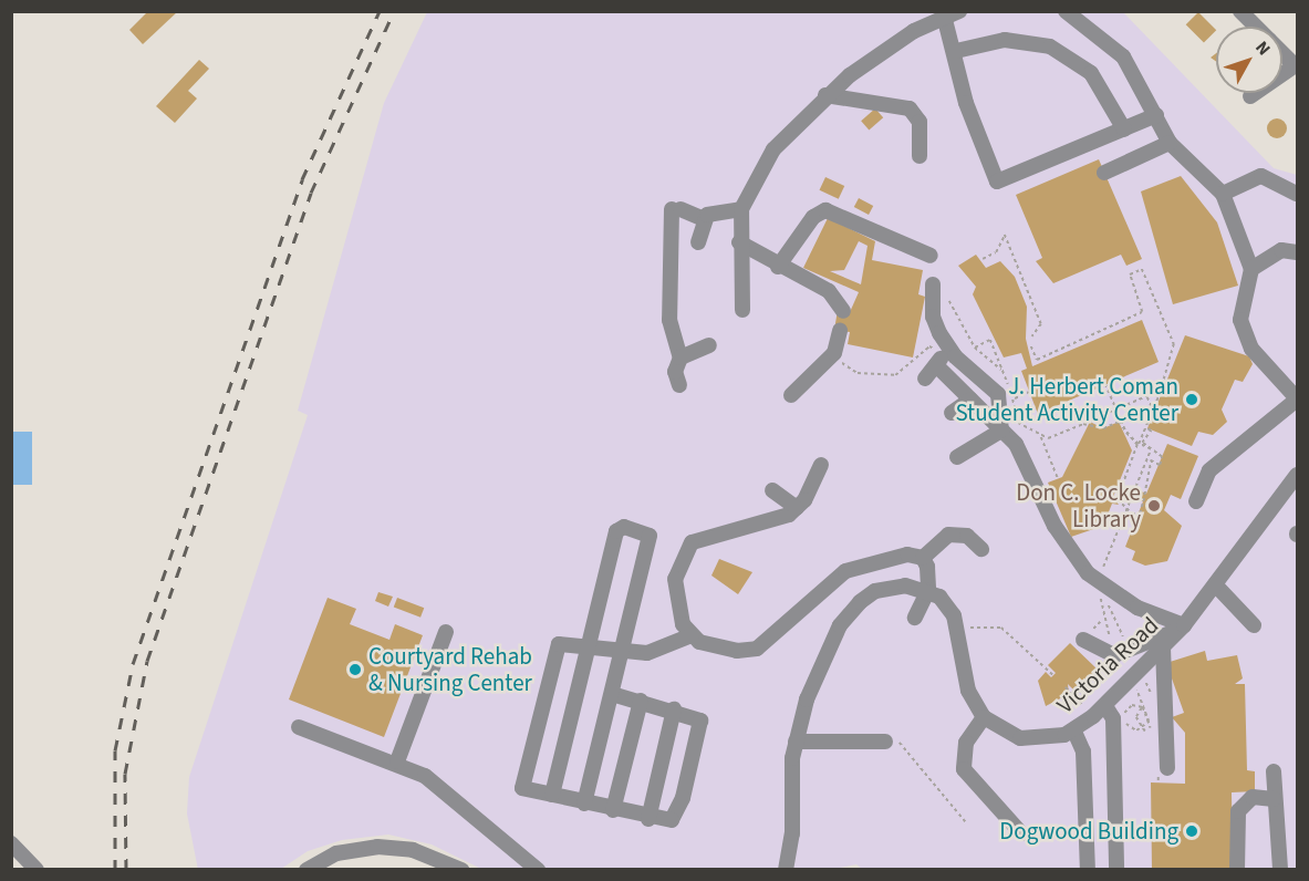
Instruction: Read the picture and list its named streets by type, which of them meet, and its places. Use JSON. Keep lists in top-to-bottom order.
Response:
{
  "streets": {
    "street": ["Victoria Road"]
  },
  "places": [
    "J. Herbert Coman Student Activity Center",
    "Don C. Locke Library",
    "Courtyard Rehab & Nursing Center",
    "Dogwood Building"
  ],
  "north": "top right"
}
